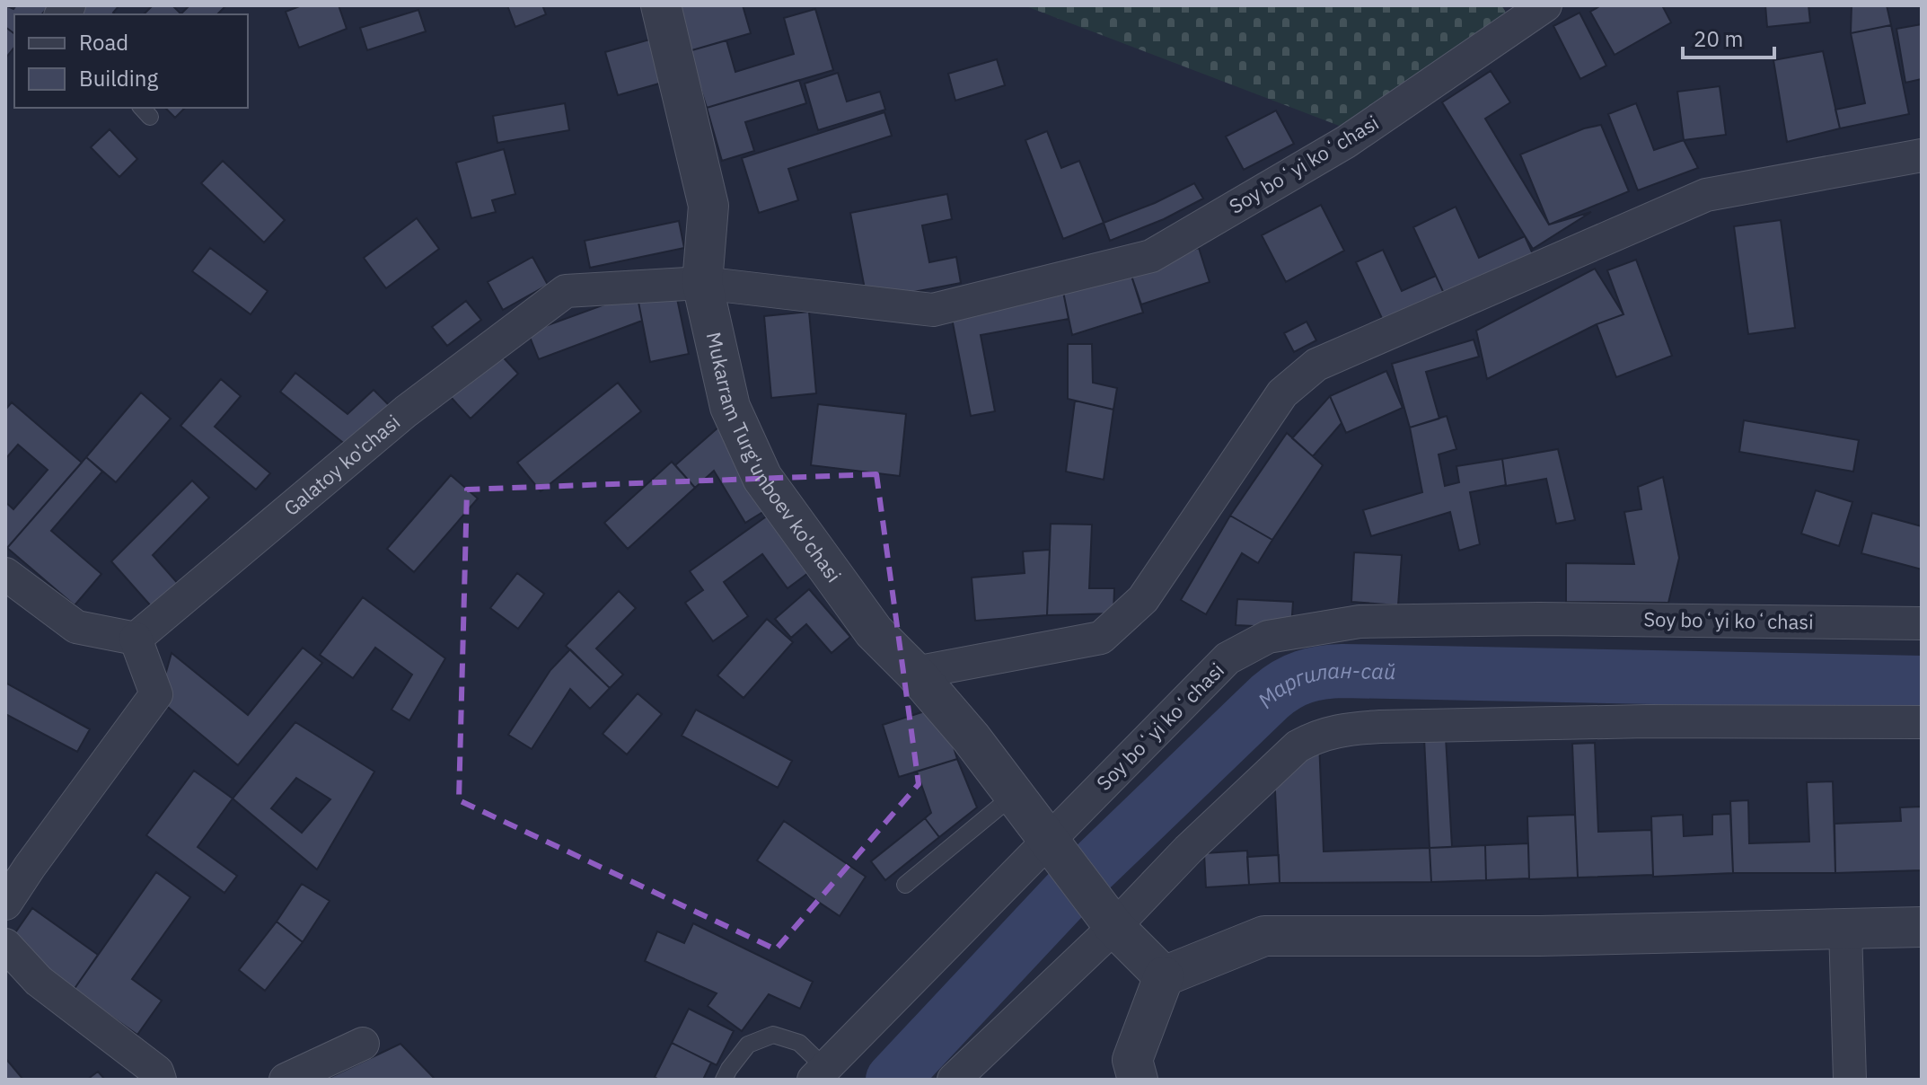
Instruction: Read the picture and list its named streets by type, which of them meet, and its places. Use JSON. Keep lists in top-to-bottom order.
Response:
{
  "streets": {
    "street": ["Soy boʻyi koʻchasi", "Mukarram Turg'unboev ko'chasi", "Galatoy ko'chasi"]
  },
  "crossings": [
    ["Soy boʻyi koʻchasi", "Mukarram Turg'unboev ko'chasi"],
    ["Soy boʻyi koʻchasi", "Galatoy ko'chasi"],
    ["Mukarram Turg'unboev ko'chasi", "Galatoy ko'chasi"]
  ],
  "water": ["Маргилан-сай"],
  "legend": ["Road", "Building"],
  "scale_bar": "20 m"
}
